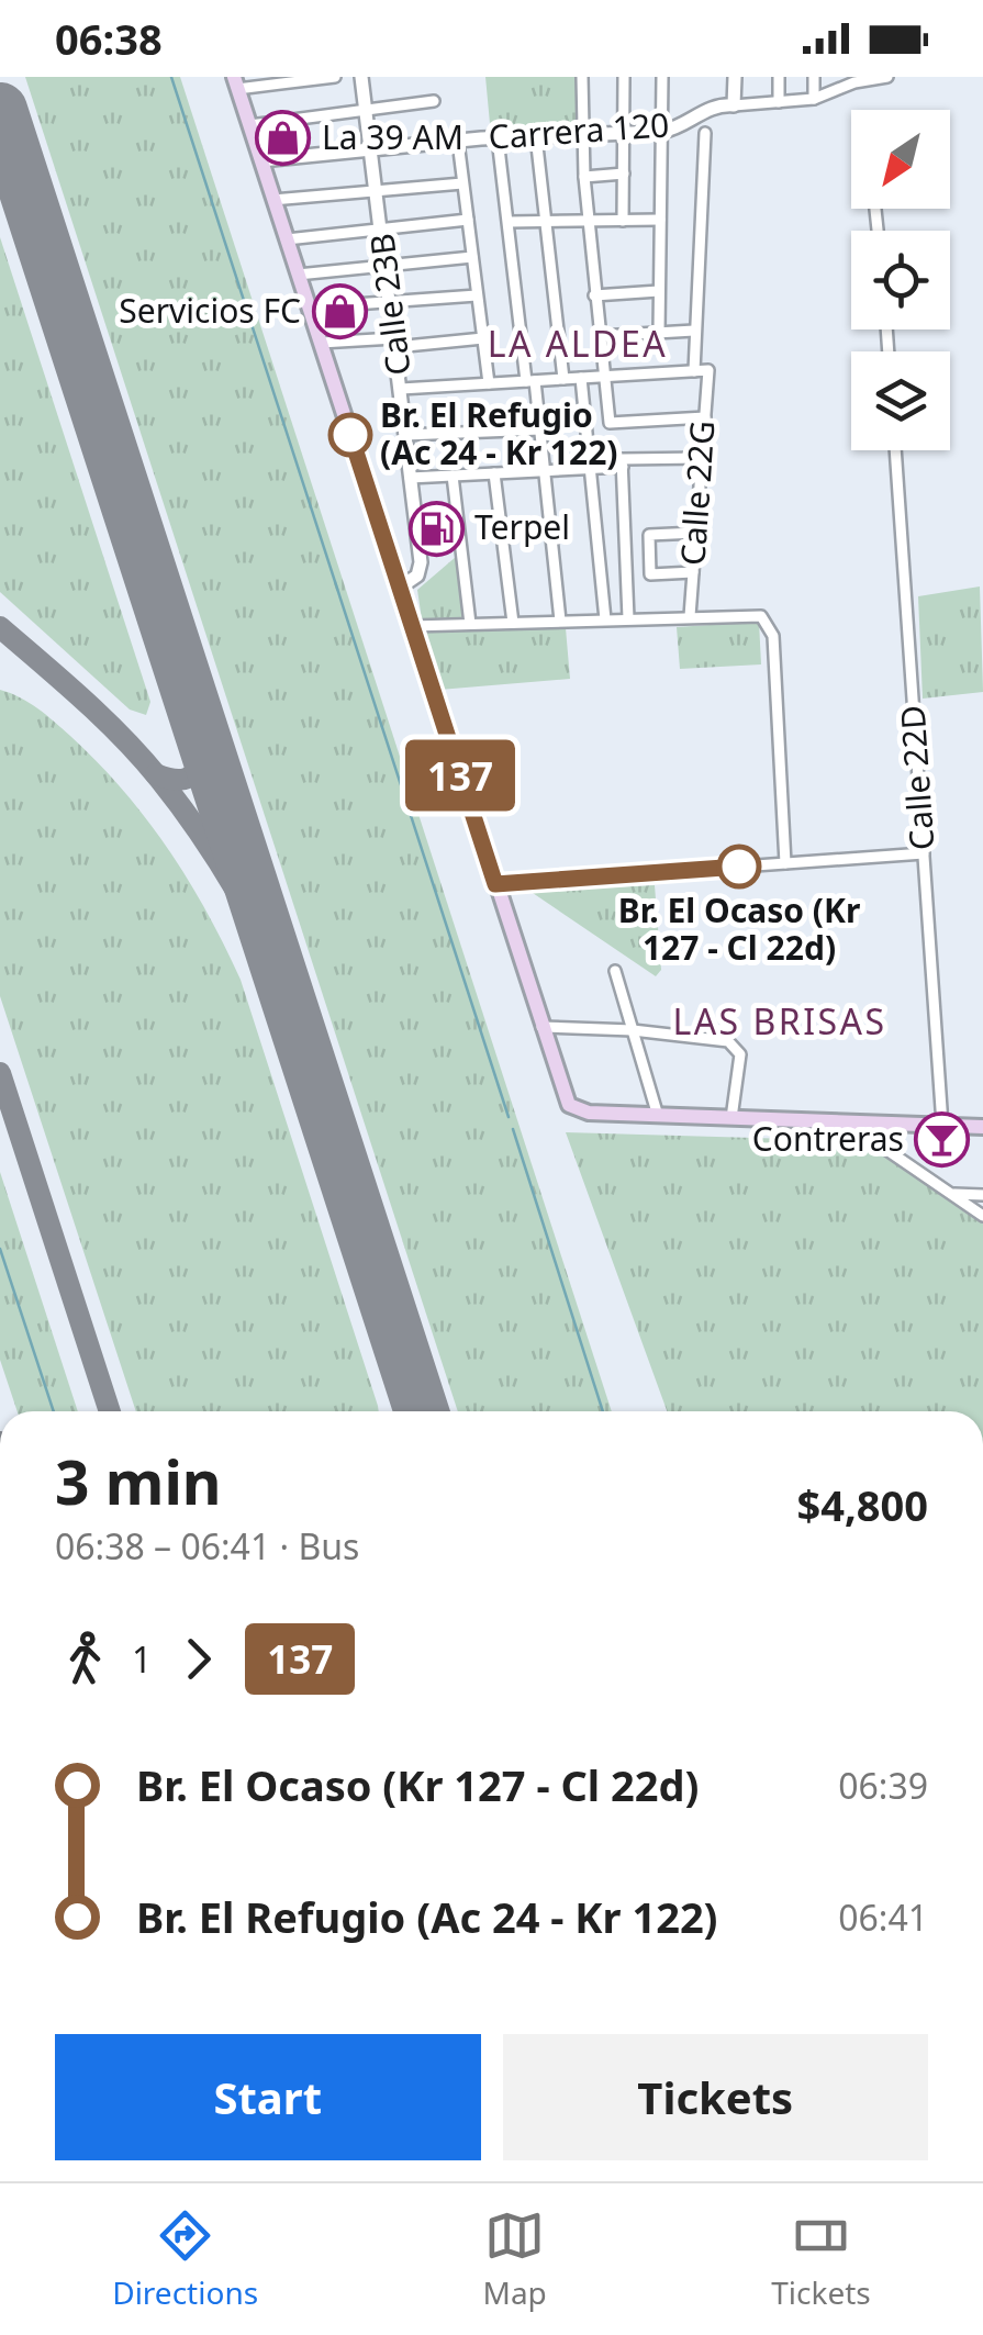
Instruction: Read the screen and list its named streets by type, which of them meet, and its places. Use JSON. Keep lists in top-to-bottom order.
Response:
{
  "streets": {
    "street": [
      "Carrera 120",
      "Calle 23B",
      "Calle 22G",
      "Calle 22D"
    ]
  },
  "crossings": [
    ["Carrera 120", "Calle 23B"]
  ],
  "districts": ["LA ALDEA", "LAS BRISAS"],
  "places": {
    "shop": ["La 39 AM", "Servicios FC"],
    "other": ["Br. El Refugio (Ac 24 - Kr 122)", "Br. El Ocaso (Kr 127 - Cl 22d)"],
    "fuel station": ["Terpel"],
    "bar": ["Contreras"]
  },
  "lines": ["bus line 137"],
  "north": "bottom left",
  "page": {
    "status": "06:38",
    "on_map": "137",
    "heading": ["3 min", "06:38 – 06:41 · Bus", "$4,800"],
    "legs": ["1", "137"],
    "list": [
      {
        "name": "Br. El Ocaso (Kr 127 - Cl 22d)",
        "value": "06:39"
      },
      {
        "name": "Br. El Refugio (Ac 24 - Kr 122)",
        "value": "06:41"
      }
    ],
    "buttons": ["Start", "Tickets"],
    "tabs": ["Directions", "Map", "Tickets"]
  }
}
